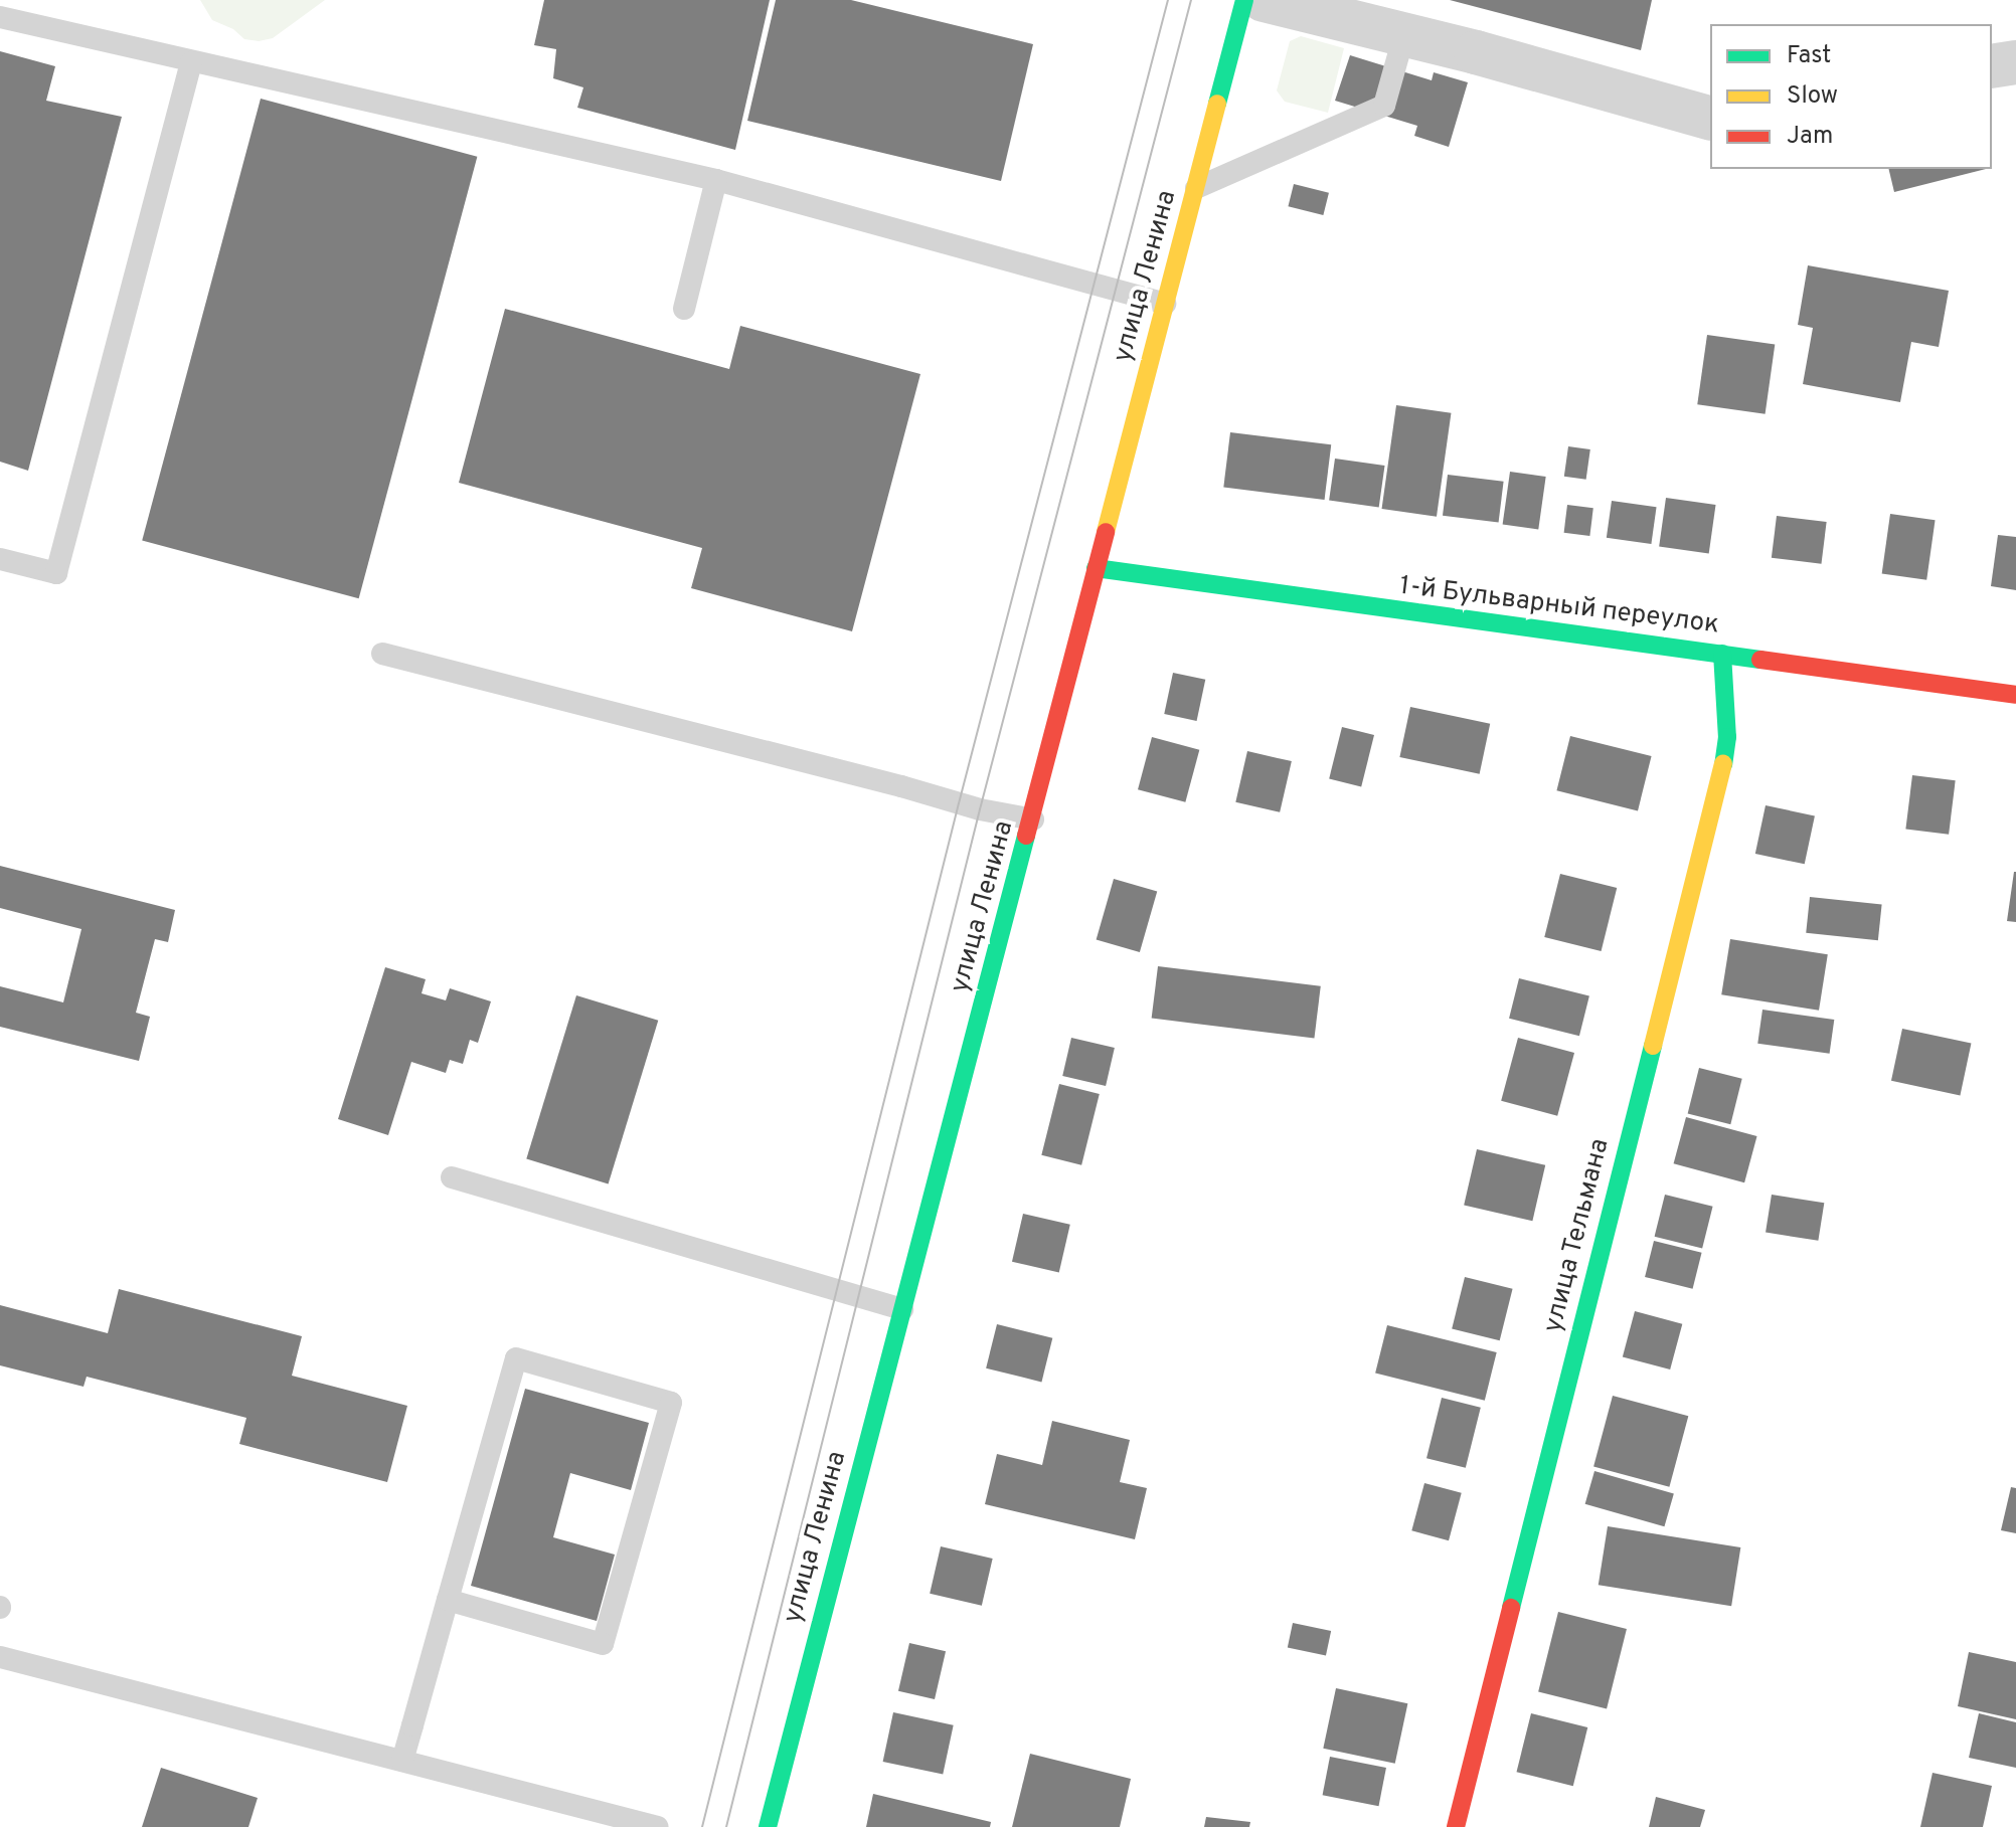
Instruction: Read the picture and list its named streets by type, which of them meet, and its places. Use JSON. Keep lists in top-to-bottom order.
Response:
{
  "streets": {
    "street": ["улица Ленина", "1-й Бульварный переулок", "улица Тельмана"]
  },
  "crossings": [
    ["улица Ленина", "1-й Бульварный переулок"],
    ["1-й Бульварный переулок", "улица Тельмана"]
  ],
  "legend": ["Fast", "Slow", "Jam"]
}
